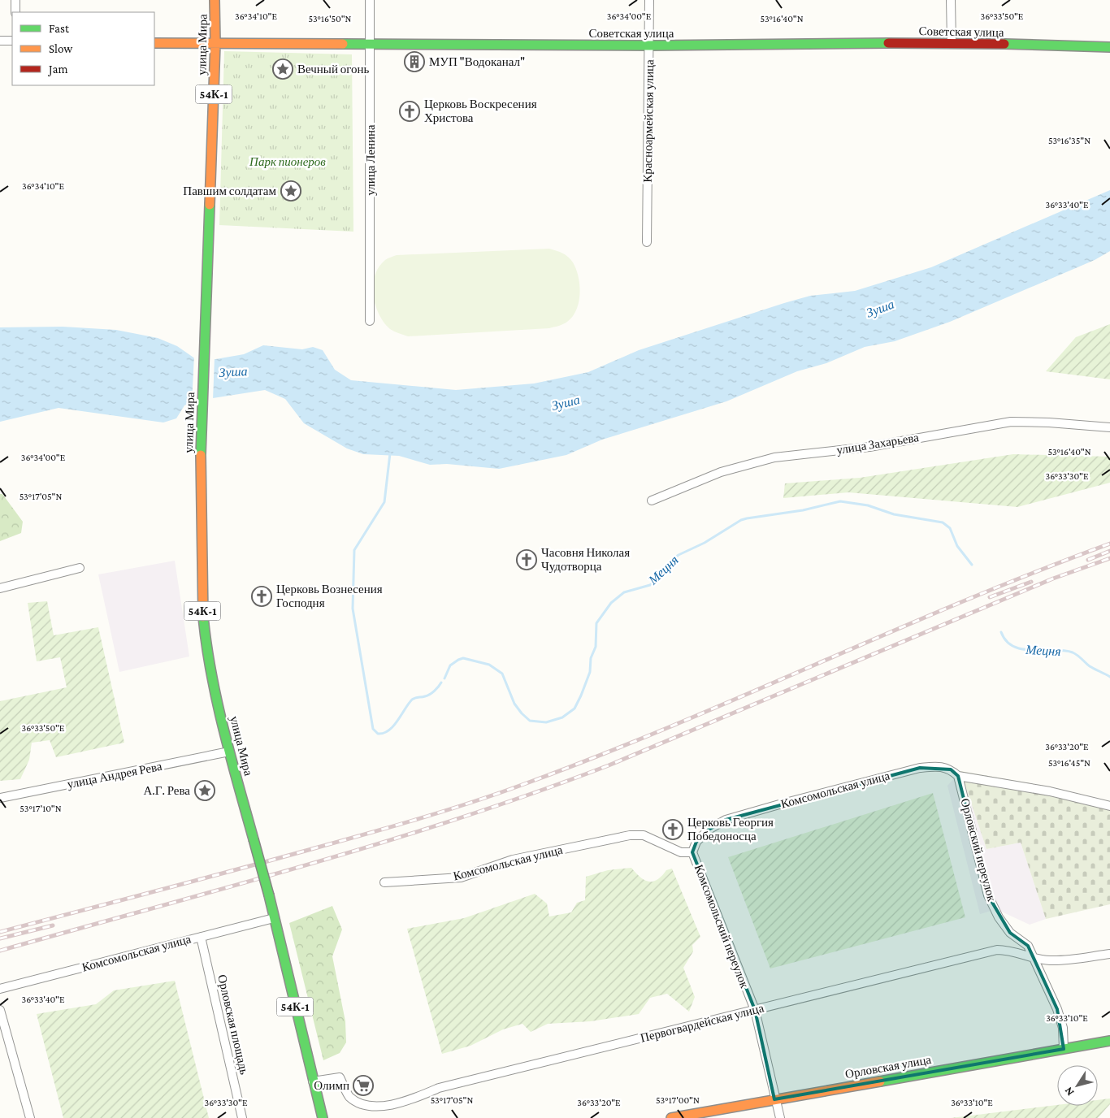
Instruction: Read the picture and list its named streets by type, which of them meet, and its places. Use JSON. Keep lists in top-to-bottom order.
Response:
{
  "streets": {
    "main road": [
      "Советская улица",
      "улица Мира",
      "54К-1",
      "Орловская улица"
    ],
    "street": [
      "Красноармейская улица",
      "улица Ленина",
      "улица Захарьева",
      "улица Андрея Рева",
      "Комсомольская улица",
      "Орловский переулок",
      "Комсомольский переулок",
      "Первогвардейская улица",
      "Орловская площадь"
    ]
  },
  "crossings": [
    ["Советская улица", "улица Мира"],
    ["Советская улица", "Красноармейская улица"],
    ["Советская улица", "улица Ленина"],
    ["улица Мира", "54К-1"],
    ["улица Мира", "улица Андрея Рева"],
    ["улица Мира", "Комсомольская улица"],
    ["54К-1", "Комсомольская улица"],
    ["54К-1", "Первогвардейская улица"],
    ["Комсомольская улица", "Орловский переулок"],
    ["Комсомольская улица", "Комсомольский переулок"],
    ["Комсомольская улица", "Орловская площадь"],
    ["Орловский переулок", "Первогвардейская улица"],
    ["Орловский переулок", "Орловская улица"],
    ["Комсомольский переулок", "Первогвардейская улица"],
    ["Комсомольский переулок", "Орловская улица"]
  ],
  "water": ["Зуша", "Мецня"],
  "parks": ["Парк пионеров"],
  "places": {
    "building": ["МУП \"Водоканал\""],
    "place": ["Вечный огонь", "Павшим солдатам", "А.Г. Рева"],
    "church": [
      "Церковь Воскресения Христова",
      "Часовня Николая Чудотворца",
      "Церковь Вознесения Господня",
      "Церковь Георгия Победоносца"
    ],
    "supermarket": ["Олимп"]
  },
  "legend": ["Fast", "Slow", "Jam"],
  "north": "bottom left",
  "coordinates": [
    "36°34'10\"E",
    "36°34'00\"E",
    "36°33'50\"E",
    "53°16'50\"N",
    "53°16'40\"N",
    "53°16'35\"N",
    "36°33'40\"E",
    "36°33'30\"E",
    "53°17'05\"N",
    "36°33'20\"E",
    "53°16'45\"N",
    "53°17'10\"N",
    "36°33'10\"E",
    "53°17'00\"N"
  ]
}
